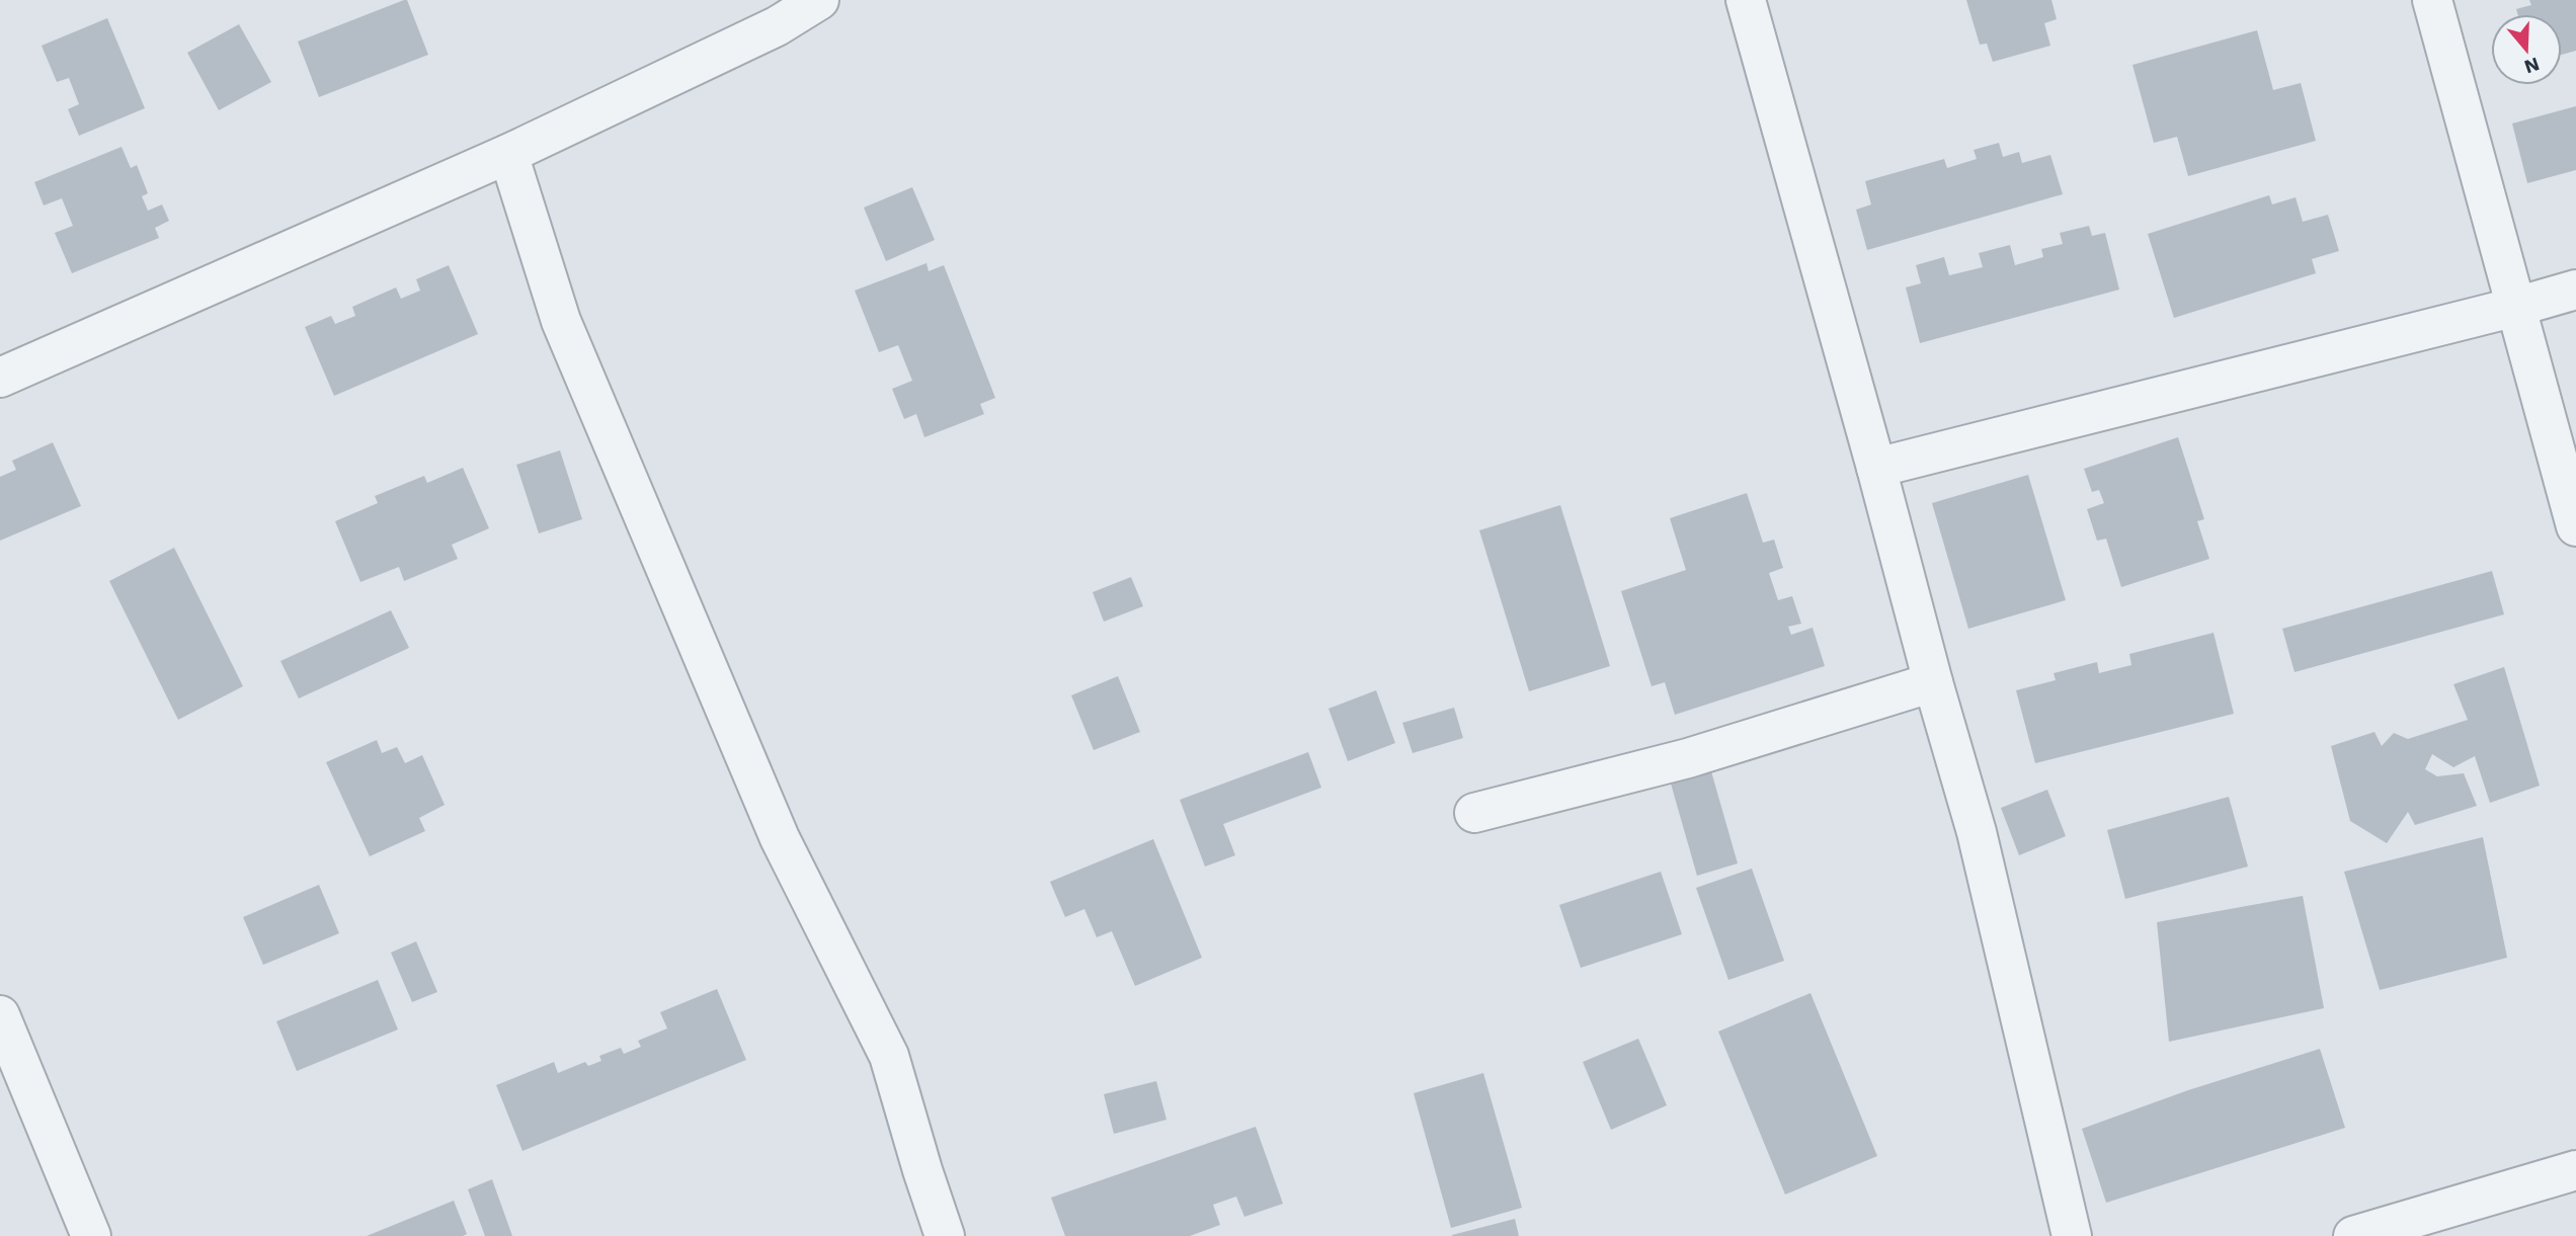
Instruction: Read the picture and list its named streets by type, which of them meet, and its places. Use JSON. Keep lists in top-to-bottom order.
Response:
{
  "north": "bottom"
}
